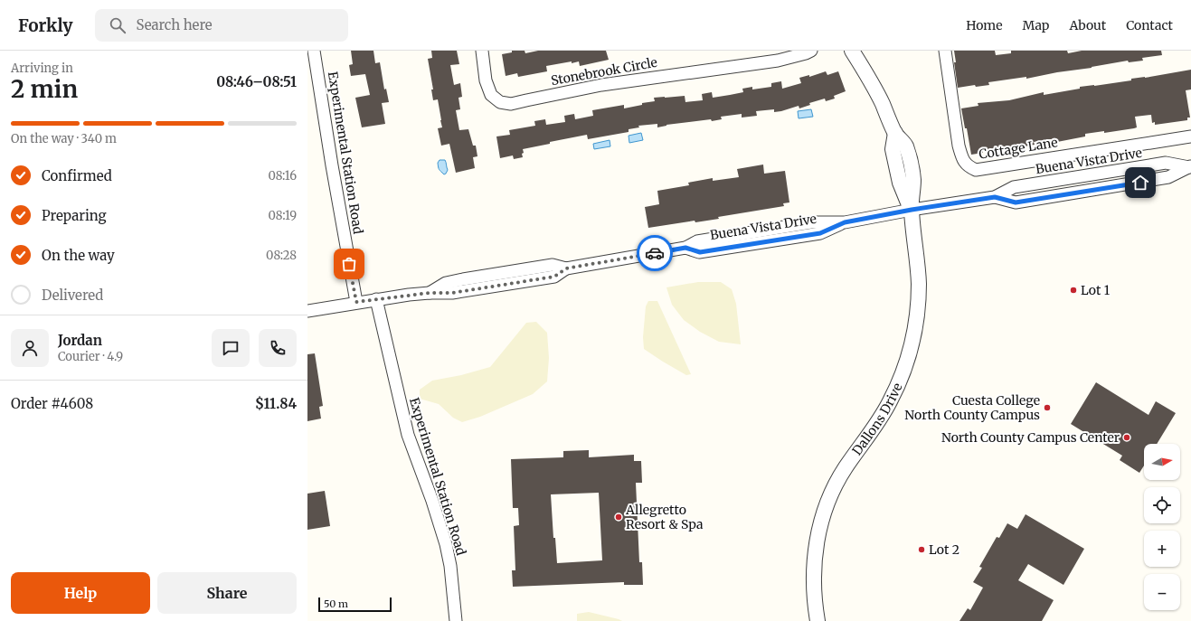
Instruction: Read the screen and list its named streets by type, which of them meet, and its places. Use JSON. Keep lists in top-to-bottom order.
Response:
{
  "streets": {
    "street": [
      "Stonebrook Circle",
      "Cottage Lane",
      "Experimental Station Road",
      "Buena Vista Drive",
      "Dallons Drive"
    ]
  },
  "crossings": [
    ["Experimental Station Road", "Buena Vista Drive"],
    ["Buena Vista Drive", "Dallons Drive"]
  ],
  "places": [
    "Lot 1",
    "Cuesta College North County Campus",
    "North County Campus Center",
    "Allegretto Resort & Spa",
    "Lot 2"
  ],
  "scale_bar": "50 m",
  "north": "right",
  "page": {
    "header": "Forkly",
    "search": "Search here",
    "nav": [
      "Home",
      "Map",
      "About",
      "Contact"
    ],
    "heading": ["2 min", "Arriving in", "08:46–08:51"],
    "panel": [
      "Jordan",
      "Courier · 4.9",
      "Order #4608",
      "$11.84"
    ],
    "bar": "On the way · 340 m",
    "list": [
      ["Confirmed", "08:16"],
      ["Preparing", "08:19"],
      ["On the way", "08:28"],
      "Delivered"
    ],
    "map_buttons": ["+", "−"],
    "buttons": ["Help", "Share"],
    "scale": "50 m"
  }
}
